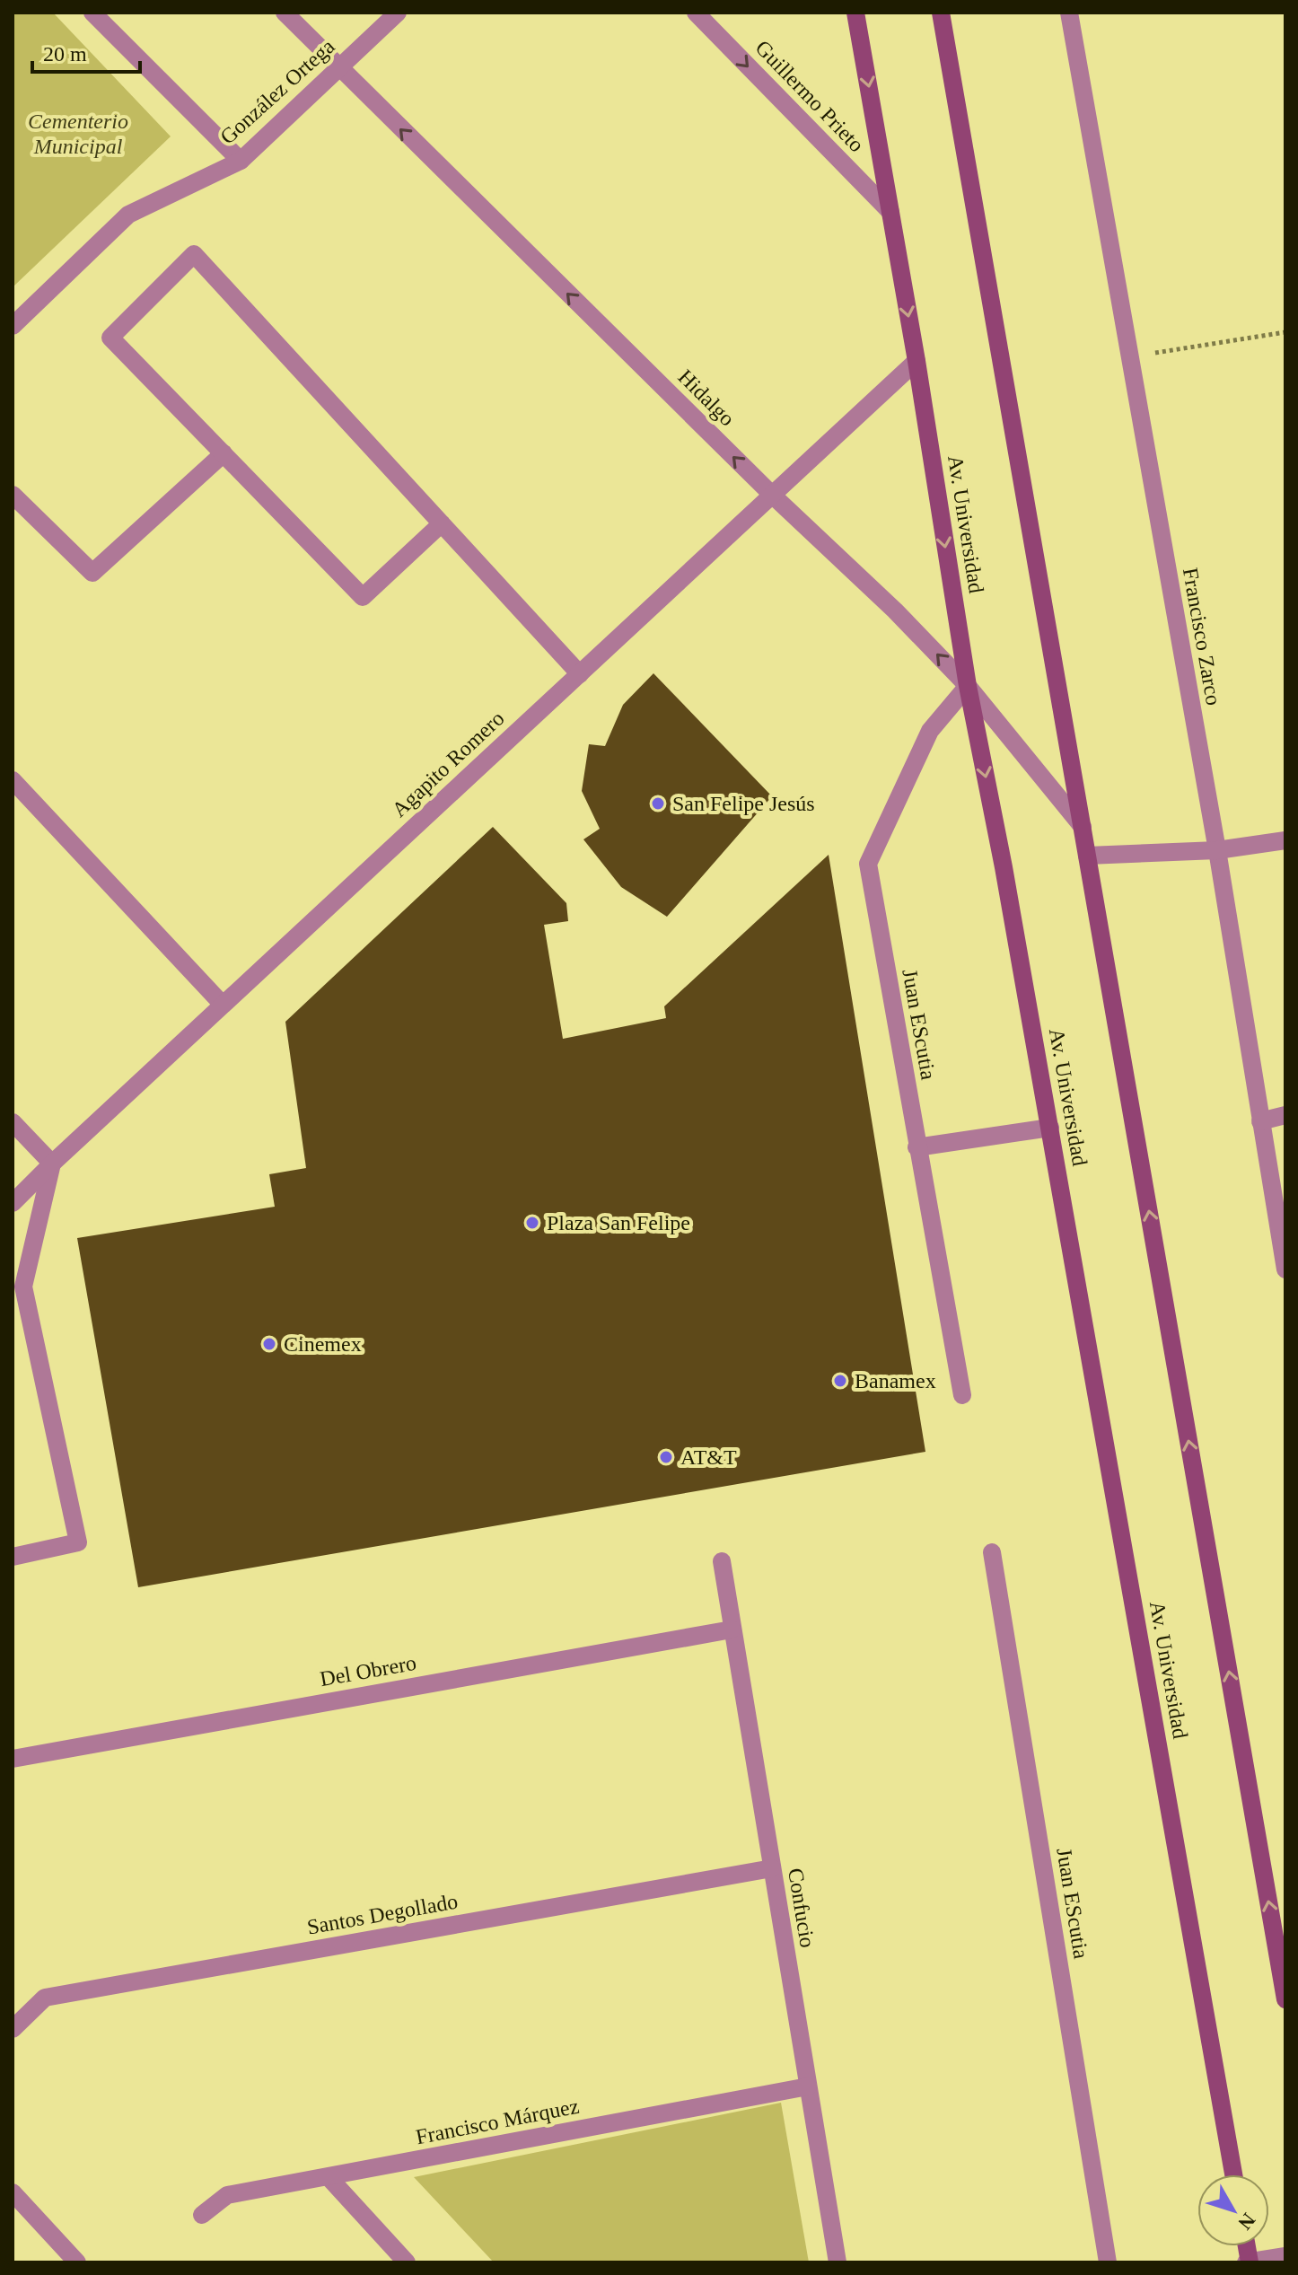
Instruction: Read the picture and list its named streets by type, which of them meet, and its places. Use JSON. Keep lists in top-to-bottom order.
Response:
{
  "streets": {
    "main road": ["Av. Universidad"],
    "street": [
      "González Ortega",
      "Guillermo Prieto",
      "Hidalgo",
      "Francisco Zarco",
      "Agapito Romero",
      "Juan EScutia",
      "Del Obrero",
      "Confucio",
      "Santos Degollado",
      "Francisco Márquez"
    ]
  },
  "crossings": [
    ["González Ortega", "Hidalgo"],
    ["Guillermo Prieto", "Av. Universidad"],
    ["Hidalgo", "Av. Universidad"],
    ["Hidalgo", "Agapito Romero"],
    ["Hidalgo", "Juan EScutia"],
    ["Av. Universidad", "Agapito Romero"],
    ["Av. Universidad", "Juan EScutia"],
    ["Del Obrero", "Confucio"],
    ["Confucio", "Santos Degollado"],
    ["Confucio", "Francisco Márquez"]
  ],
  "one_way": ["Guillermo Prieto", "Hidalgo"],
  "parks": ["Cementerio Municipal"],
  "places": [
    "San Felipe Jesús",
    "Plaza San Felipe",
    "Cinemex",
    "Banamex",
    "AT&T"
  ],
  "scale_bar": "20 m",
  "north": "bottom right"
}
